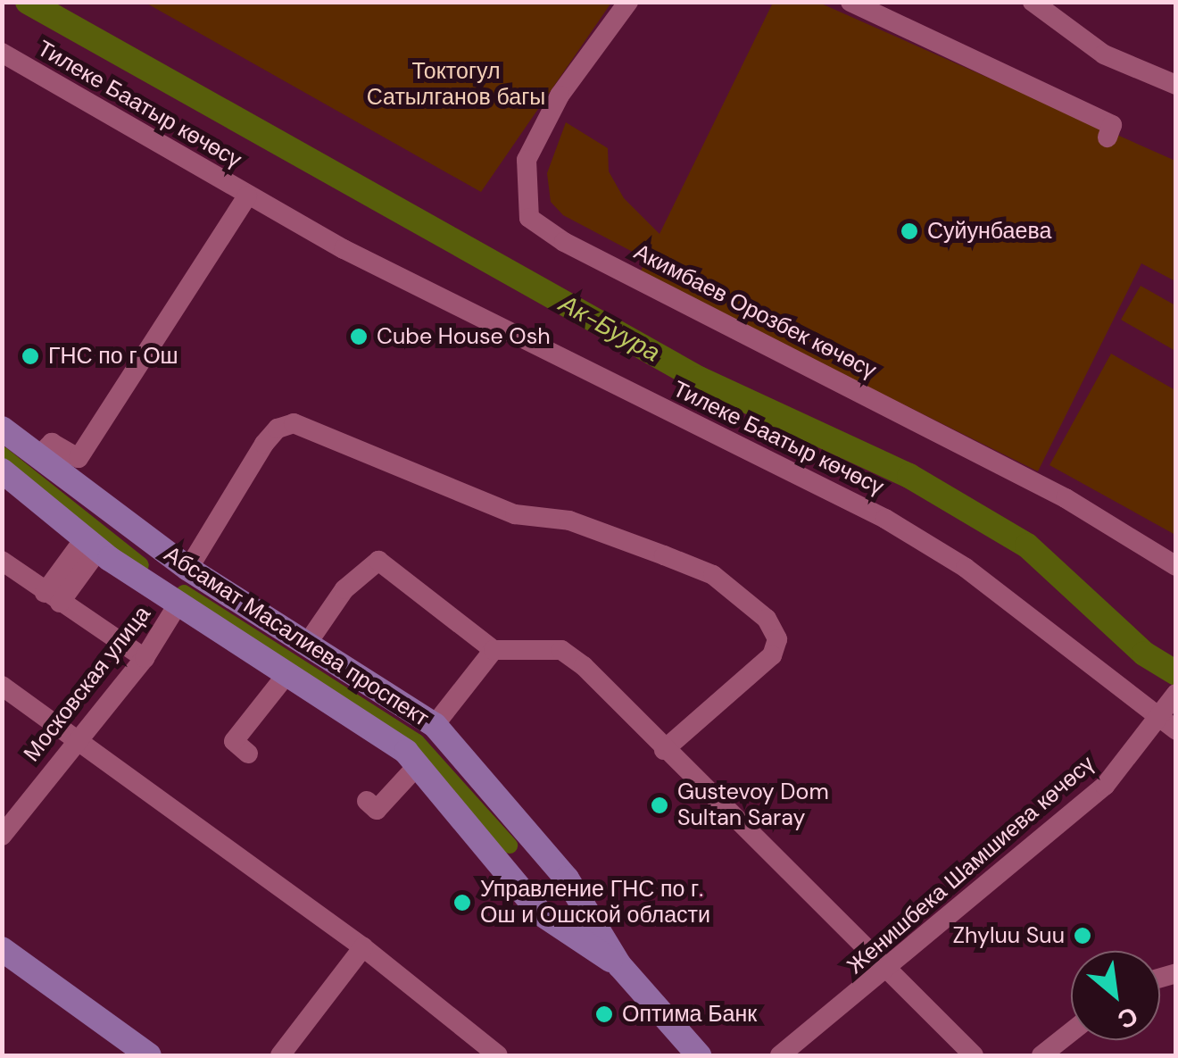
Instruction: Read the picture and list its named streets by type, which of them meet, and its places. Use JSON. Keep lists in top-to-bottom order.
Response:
{
  "streets": {
    "main road": ["Абсамат Масалиева проспект"],
    "street": [
      "Тилеке Баатыр көчөсү",
      "Акимбаев Орозбек көчөсү",
      "Московская улица",
      "Женишбека Шамшиева көчөсү"
    ]
  },
  "crossings": [
    ["Тилеке Баатыр көчөсү", "Женишбека Шамшиева көчөсү"],
    ["Абсамат Масалиева проспект", "Московская улица"]
  ],
  "water": ["Ак-Буура"],
  "parks": ["Токтогул Сатылганов багы"],
  "places": [
    "Суйунбаева",
    "Cube House Osh",
    "ГНС по г Ош",
    "Gustevoy Dom Sultan Saray",
    "Управление ГНС по г. Ош и Ошской области",
    "Zhyluu Suu",
    "Оптима Банк"
  ],
  "north": "bottom right"
}
